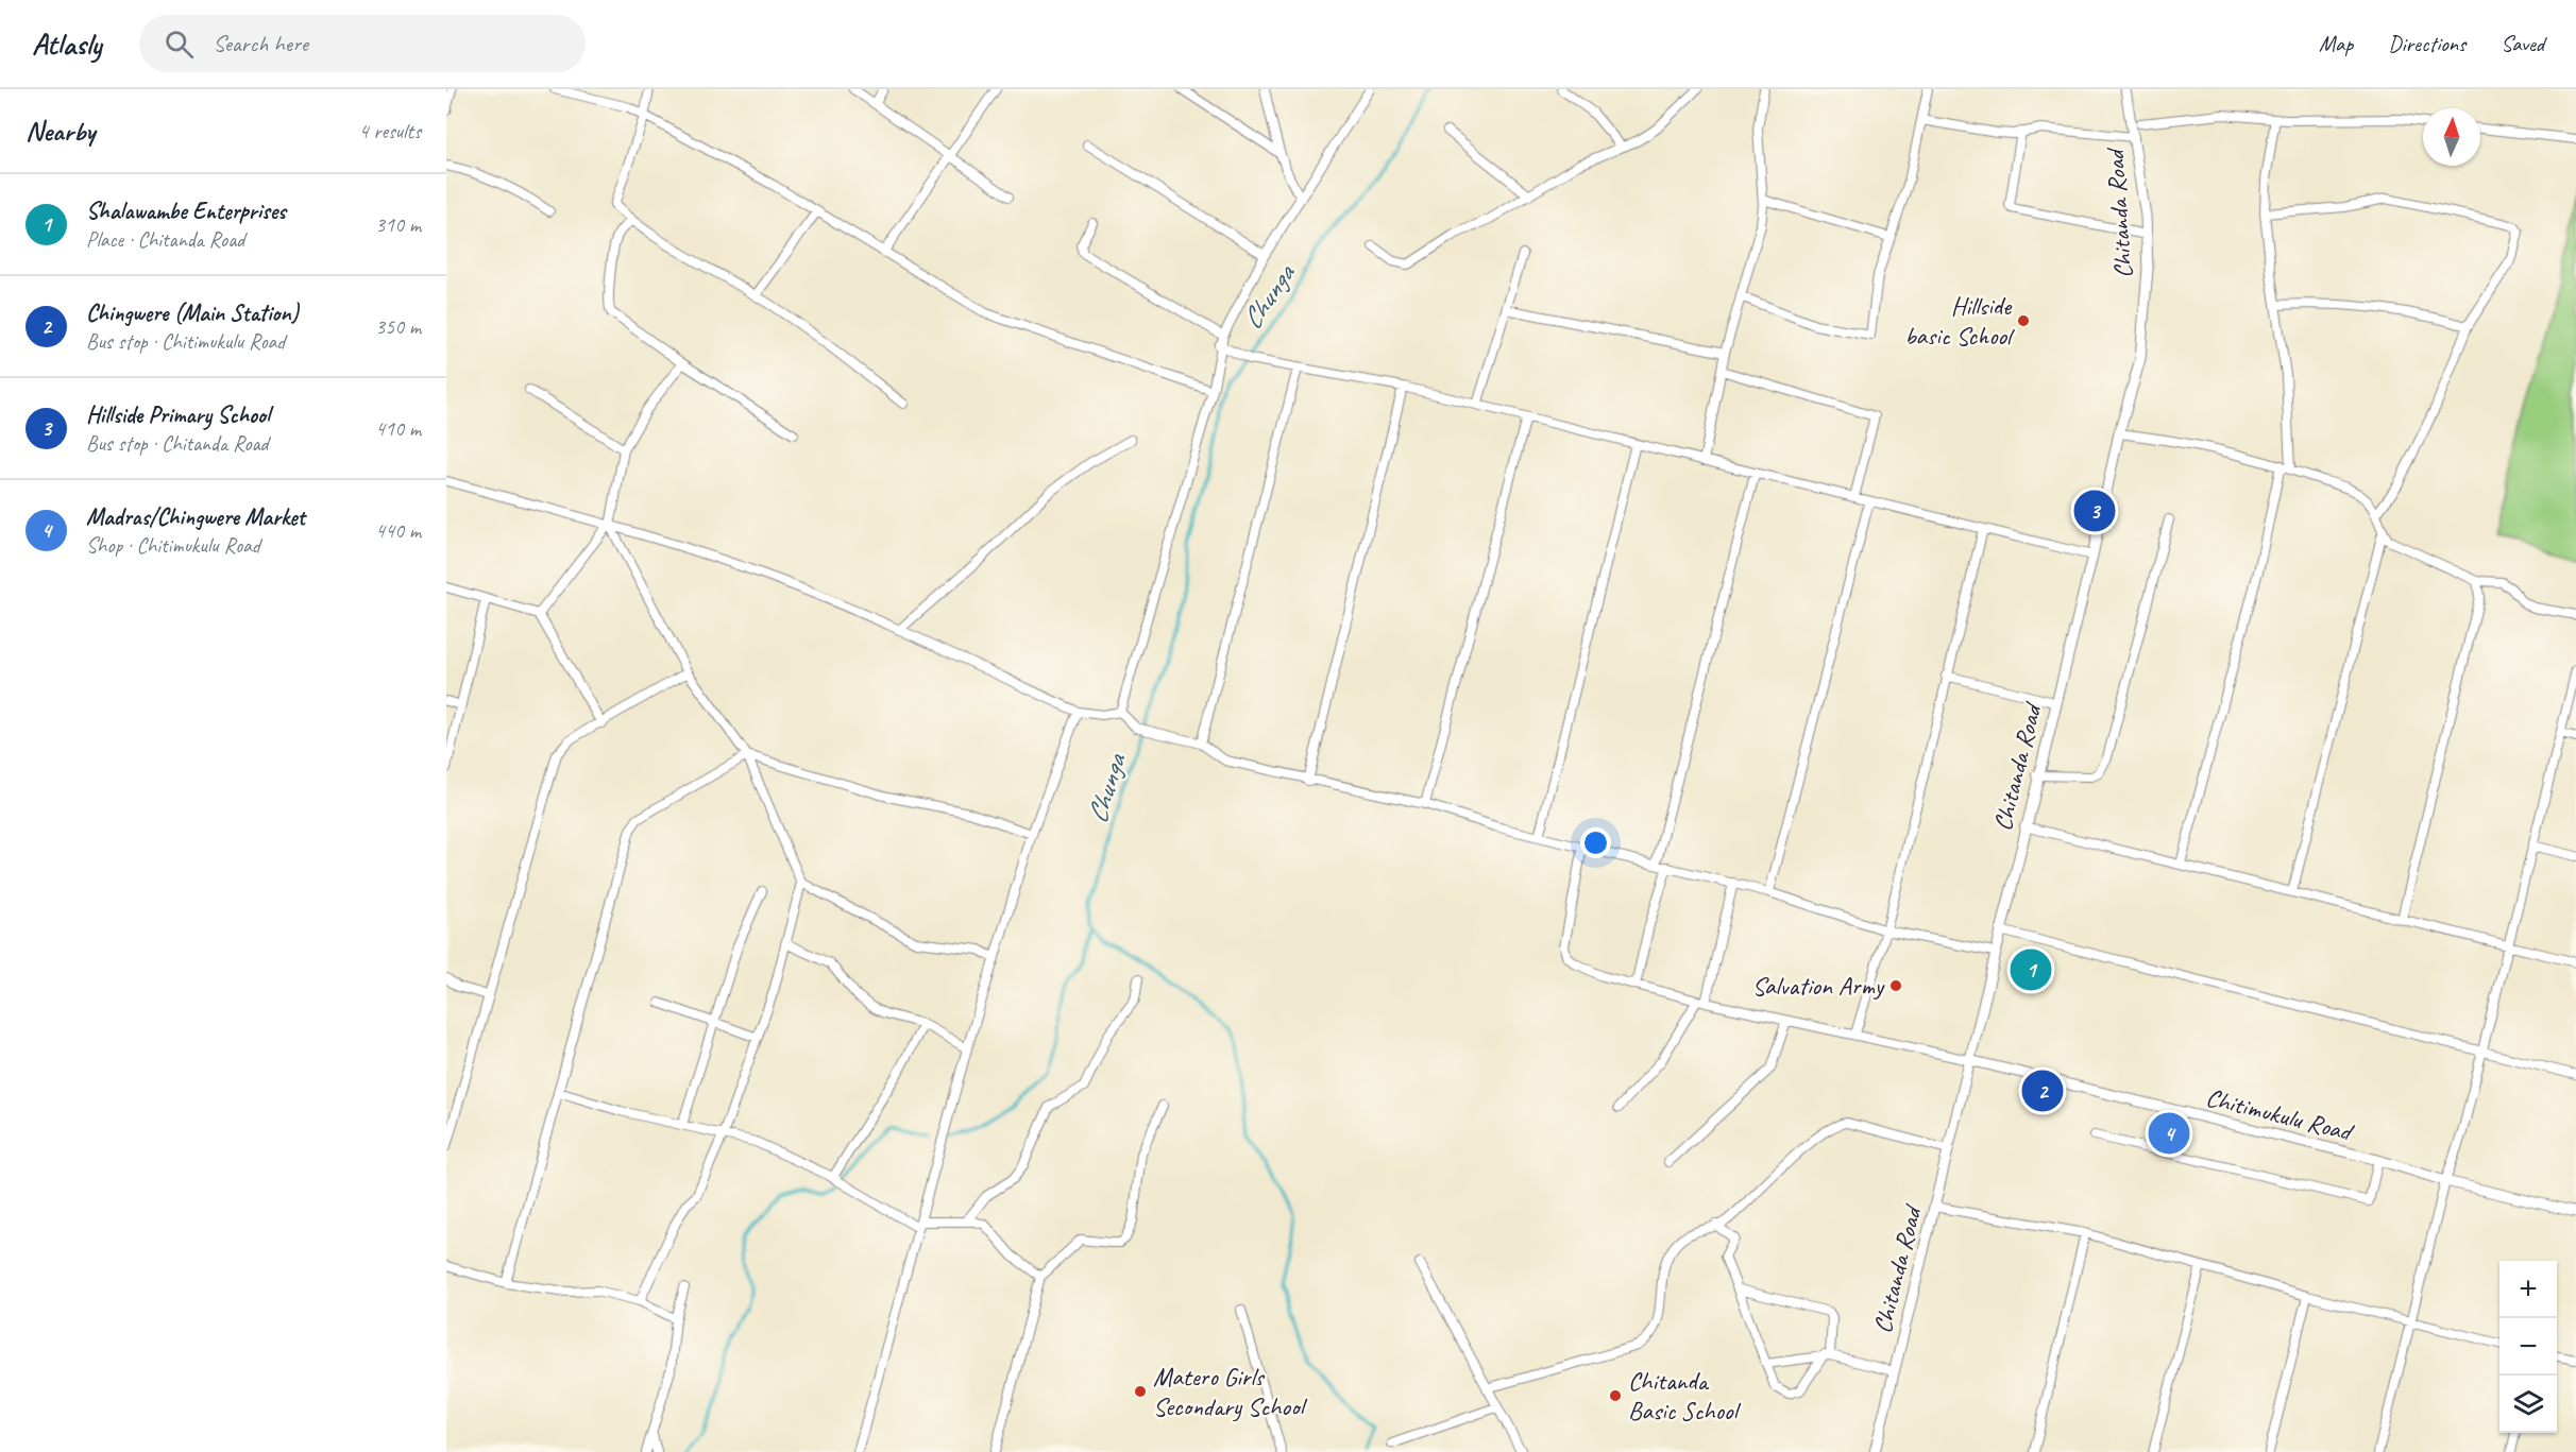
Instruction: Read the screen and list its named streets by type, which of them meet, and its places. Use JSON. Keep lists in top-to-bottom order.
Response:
{
  "streets": {
    "street": ["Chitanda Road", "Chitimukulu Road"]
  },
  "crossings": [
    ["Chitanda Road", "Chitimukulu Road"]
  ],
  "water": ["Chunga"],
  "places": [
    "Hillside basic School",
    "Salvation Army",
    "Matero Girls Secondary School",
    "Chitanda Basic School"
  ],
  "north": "top",
  "page": {
    "header": "Atlasly",
    "search": "Search here",
    "nav": ["Map", "Directions", "Saved"],
    "heading": ["Nearby", "4 results"],
    "list": [
      {
        "mark": "1",
        "name": "Shalawambe Enterprises",
        "note": "Place · Chitanda Road",
        "value": "310 m"
      },
      {
        "mark": "2",
        "name": "Chingwere (Main Station)",
        "note": "Bus stop · Chitimukulu Road",
        "value": "350 m"
      },
      {
        "mark": "3",
        "name": "Hillside Primary School",
        "note": "Bus stop · Chitanda Road",
        "value": "410 m"
      },
      {
        "mark": "4",
        "name": "Madras/Chingwere Market",
        "note": "Shop · Chitimukulu Road",
        "value": "440 m"
      }
    ],
    "pins": [
      "3",
      "1",
      "2",
      "4"
    ],
    "map_buttons": ["+", "−"]
  }
}
